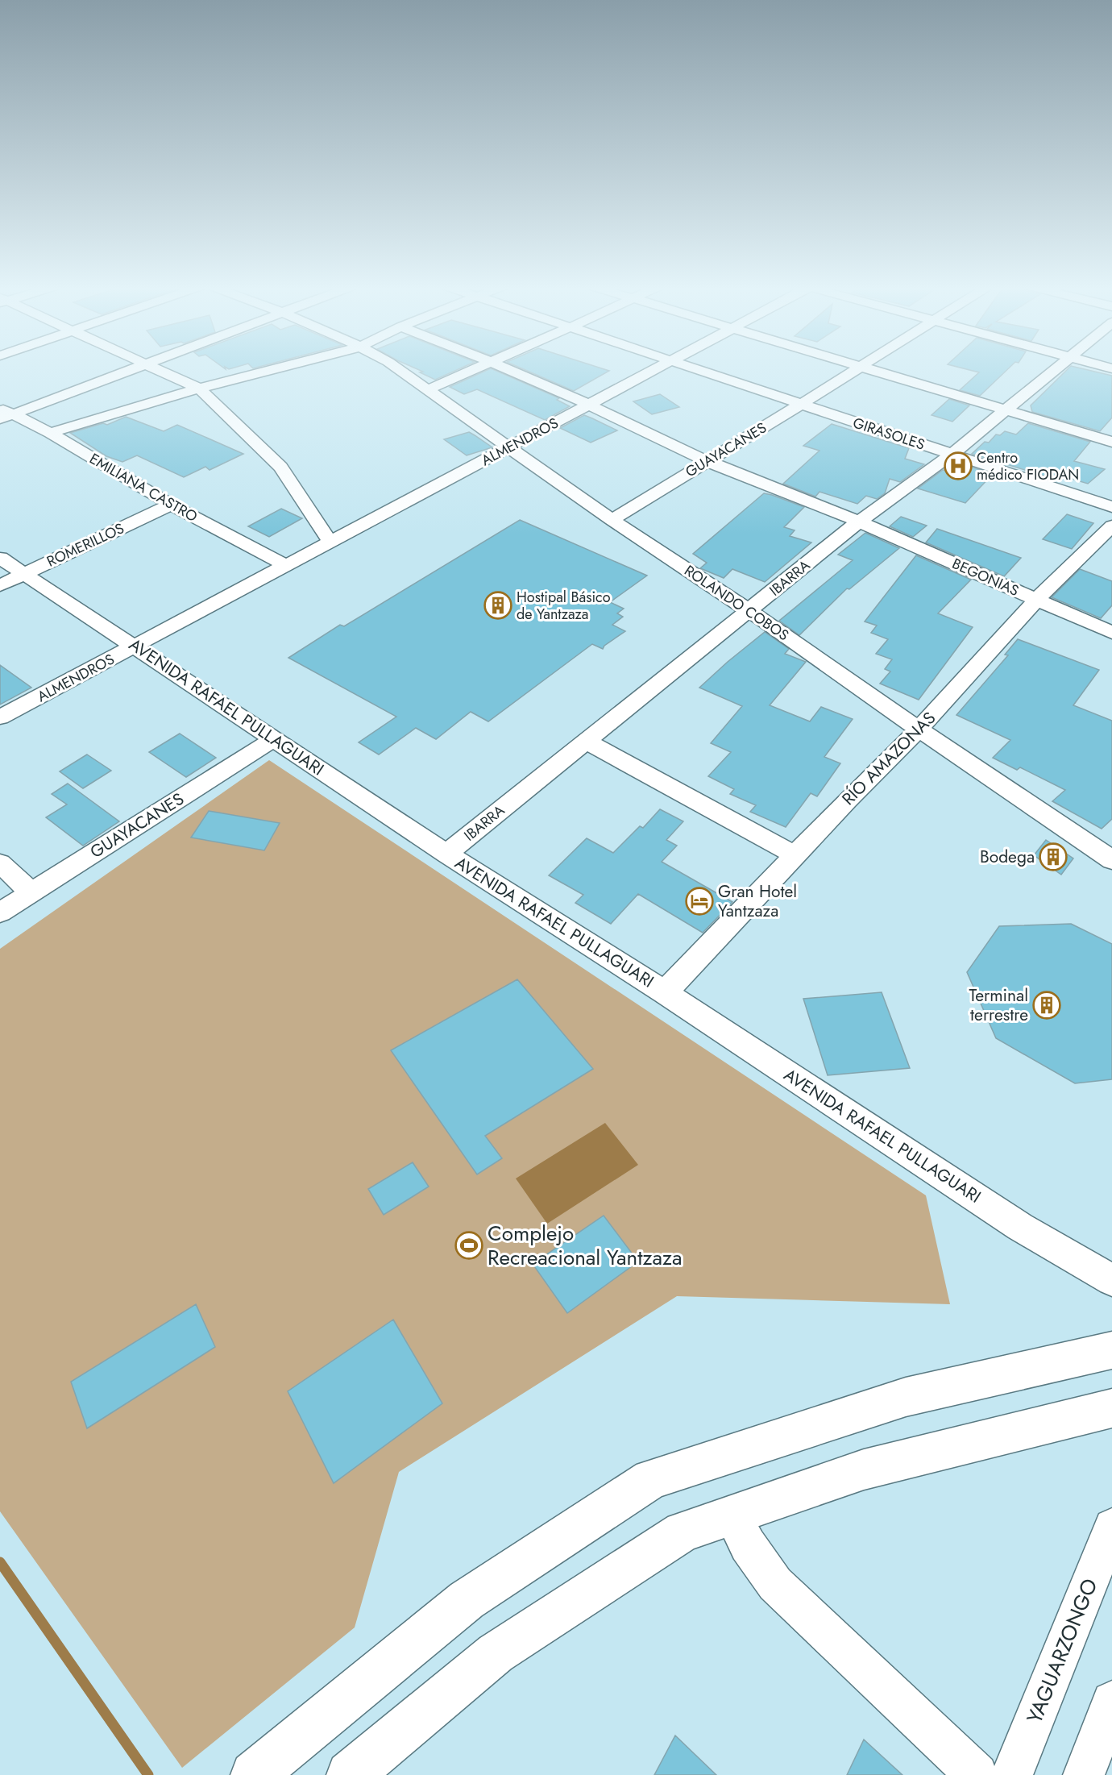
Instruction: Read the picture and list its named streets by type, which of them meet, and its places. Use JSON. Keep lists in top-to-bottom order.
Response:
{
  "streets": {
    "street": [
      "GIRASOLES",
      "ALMENDROS",
      "GUAYACANES",
      "EMILIANA CASTRO",
      "ROMERILLOS",
      "BEGONIAS",
      "IBARRA",
      "ROLANDO COBOS",
      "AVENIDA RAFAEL PULLAGUARI",
      "RÍO AMAZONAS",
      "YAGUARZONGO"
    ]
  },
  "crossings": [
    ["GIRASOLES", "GUAYACANES"],
    ["GIRASOLES", "IBARRA"],
    ["ALMENDROS", "EMILIANA CASTRO"],
    ["ALMENDROS", "ROLANDO COBOS"],
    ["ALMENDROS", "AVENIDA RAFAEL PULLAGUARI"],
    ["GUAYACANES", "BEGONIAS"],
    ["GUAYACANES", "ROLANDO COBOS"],
    ["GUAYACANES", "AVENIDA RAFAEL PULLAGUARI"],
    ["EMILIANA CASTRO", "ROMERILLOS"],
    ["ROMERILLOS", "AVENIDA RAFAEL PULLAGUARI"],
    ["BEGONIAS", "IBARRA"],
    ["BEGONIAS", "RÍO AMAZONAS"],
    ["IBARRA", "ROLANDO COBOS"],
    ["IBARRA", "AVENIDA RAFAEL PULLAGUARI"],
    ["ROLANDO COBOS", "RÍO AMAZONAS"],
    ["AVENIDA RAFAEL PULLAGUARI", "RÍO AMAZONAS"]
  ],
  "places": {
    "hospital": ["Centro médico FIODAN"],
    "building": ["Hostipal Básico de Yantzaza", "Bodega", "Terminal terrestre"],
    "hotel": ["Gran Hotel Yantzaza"],
    "sports": ["Complejo Recreacional Yantzaza"]
  }
}
